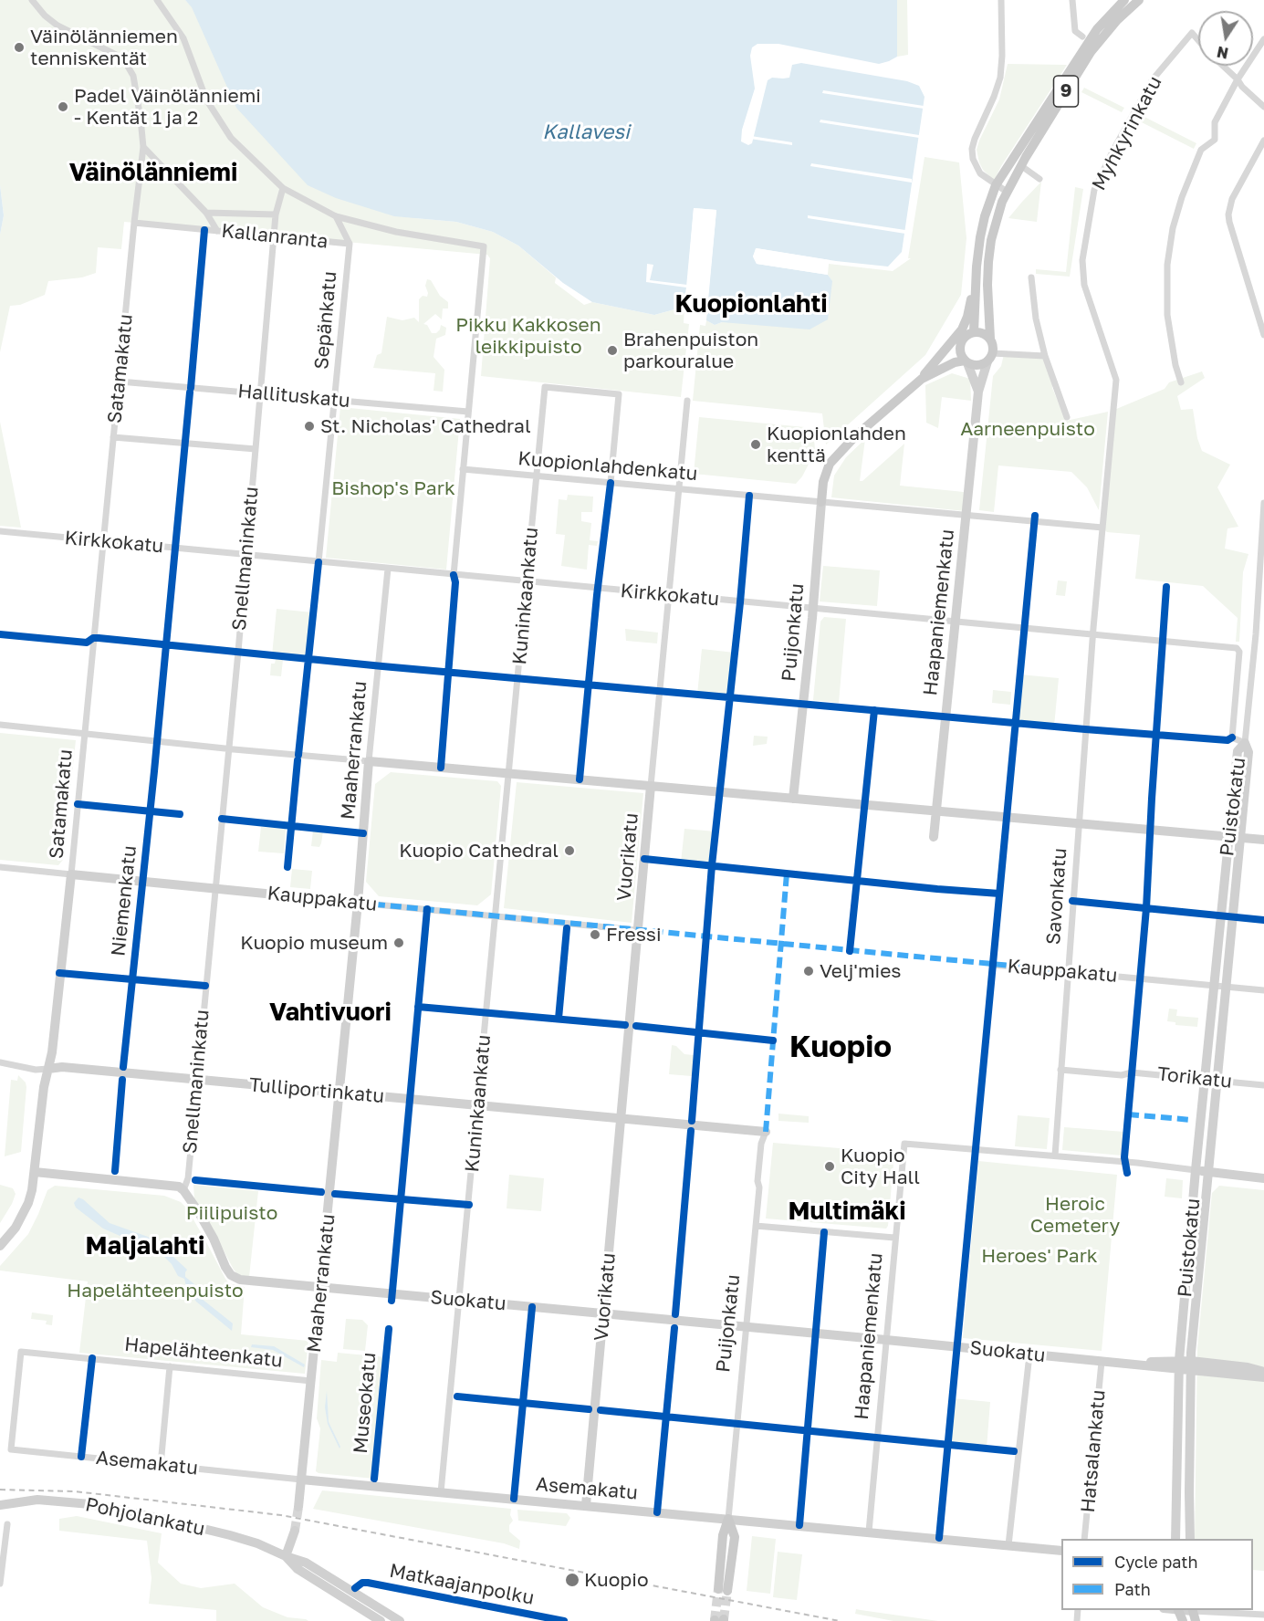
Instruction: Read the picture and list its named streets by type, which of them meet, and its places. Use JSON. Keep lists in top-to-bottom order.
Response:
{
  "streets": {
    "main road": [
      "9",
      "Satamakatu",
      "Haapaniemenkatu",
      "Puijonkatu",
      "Maaherrankatu",
      "Puistokatu",
      "Vuorikatu",
      "Kauppakatu",
      "Tulliportinkatu",
      "Suokatu",
      "Asemakatu",
      "Pohjolankatu"
    ],
    "street": [
      "Myhkyrinkatu",
      "Kallanranta",
      "Sepänkatu",
      "Hallituskatu",
      "Kuopionlahdenkatu",
      "Kirkkokatu",
      "Snellmaninkatu",
      "Kuninkaankatu",
      "Savonkatu",
      "Torikatu",
      "Hapelähteenkatu",
      "Hatsalankatu"
    ],
    "cycle path": ["Niemenkatu", "Museokatu", "Matkaajanpolku"]
  },
  "crossings": [
    ["9", "Kuopionlahdenkatu"],
    ["9", "Haapaniemenkatu"],
    ["9", "Puijonkatu"],
    ["Myhkyrinkatu", "Kuopionlahdenkatu"],
    ["Myhkyrinkatu", "Savonkatu"],
    ["Kallanranta", "Sepänkatu"],
    ["Kallanranta", "Satamakatu"],
    ["Kallanranta", "Snellmaninkatu"],
    ["Sepänkatu", "Hallituskatu"],
    ["Sepänkatu", "Kirkkokatu"],
    ["Satamakatu", "Hallituskatu"],
    ["Satamakatu", "Kirkkokatu"],
    ["Satamakatu", "Kauppakatu"],
    ["Satamakatu", "Tulliportinkatu"],
    ["Hallituskatu", "Snellmaninkatu"],
    ["Kuopionlahdenkatu", "Kuninkaankatu"],
    ["Kuopionlahdenkatu", "Haapaniemenkatu"],
    ["Kuopionlahdenkatu", "Puijonkatu"],
    ["Kuopionlahdenkatu", "Vuorikatu"],
    ["Kuopionlahdenkatu", "Savonkatu"],
    ["Kirkkokatu", "Snellmaninkatu"],
    ["Kirkkokatu", "Kuninkaankatu"],
    ["Kirkkokatu", "Haapaniemenkatu"],
    ["Kirkkokatu", "Puijonkatu"],
    ["Kirkkokatu", "Maaherrankatu"],
    ["Kirkkokatu", "Puistokatu"],
    ["Kirkkokatu", "Vuorikatu"],
    ["Kirkkokatu", "Savonkatu"],
    ["Snellmaninkatu", "Kauppakatu"],
    ["Snellmaninkatu", "Tulliportinkatu"],
    ["Snellmaninkatu", "Suokatu"],
    ["Kuninkaankatu", "Kauppakatu"],
    ["Kuninkaankatu", "Tulliportinkatu"],
    ["Kuninkaankatu", "Suokatu"],
    ["Kuninkaankatu", "Asemakatu"],
    ["Haapaniemenkatu", "Savonkatu"],
    ["Haapaniemenkatu", "Suokatu"],
    ["Haapaniemenkatu", "Asemakatu"],
    ["Puijonkatu", "Tulliportinkatu"],
    ["Puijonkatu", "Suokatu"],
    ["Puijonkatu", "Asemakatu"],
    ["Maaherrankatu", "Kauppakatu"],
    ["Maaherrankatu", "Tulliportinkatu"],
    ["Maaherrankatu", "Suokatu"],
    ["Maaherrankatu", "Hapelähteenkatu"],
    ["Maaherrankatu", "Asemakatu"],
    ["Puistokatu", "Kauppakatu"],
    ["Puistokatu", "Torikatu"],
    ["Puistokatu", "Suokatu"],
    ["Vuorikatu", "Kauppakatu"],
    ["Vuorikatu", "Tulliportinkatu"],
    ["Vuorikatu", "Suokatu"],
    ["Vuorikatu", "Asemakatu"],
    ["Savonkatu", "Kauppakatu"],
    ["Savonkatu", "Torikatu"],
    ["Suokatu", "Hatsalankatu"],
    ["Hapelähteenkatu", "Asemakatu"]
  ],
  "districts": [
    "Väinölänniemi",
    "Kuopionlahti",
    "Vahtivuori",
    "Kuopio",
    "Multimäki",
    "Maljalahti"
  ],
  "water": ["Kallavesi"],
  "parks": [
    "Pikku Kakkosen leikkipuisto",
    "Aarneenpuisto",
    "Bishop's Park",
    "Heroic Cemetery",
    "Piilipuisto",
    "Heroes' Park",
    "Hapelähteenpuisto"
  ],
  "places": [
    "Väinölänniemen tenniskentät",
    "Padel Väinölänniemi - Kentät 1 ja 2",
    "Brahenpuiston parkouralue",
    "St. Nicholas' Cathedral",
    "Kuopionlahden kenttä",
    "Kuopio Cathedral",
    "Fressi",
    "Kuopio museum",
    "Velj'mies",
    "Kuopio City Hall",
    "Kuopio"
  ],
  "legend": ["Cycle path", "Path"],
  "north": "bottom"
}
